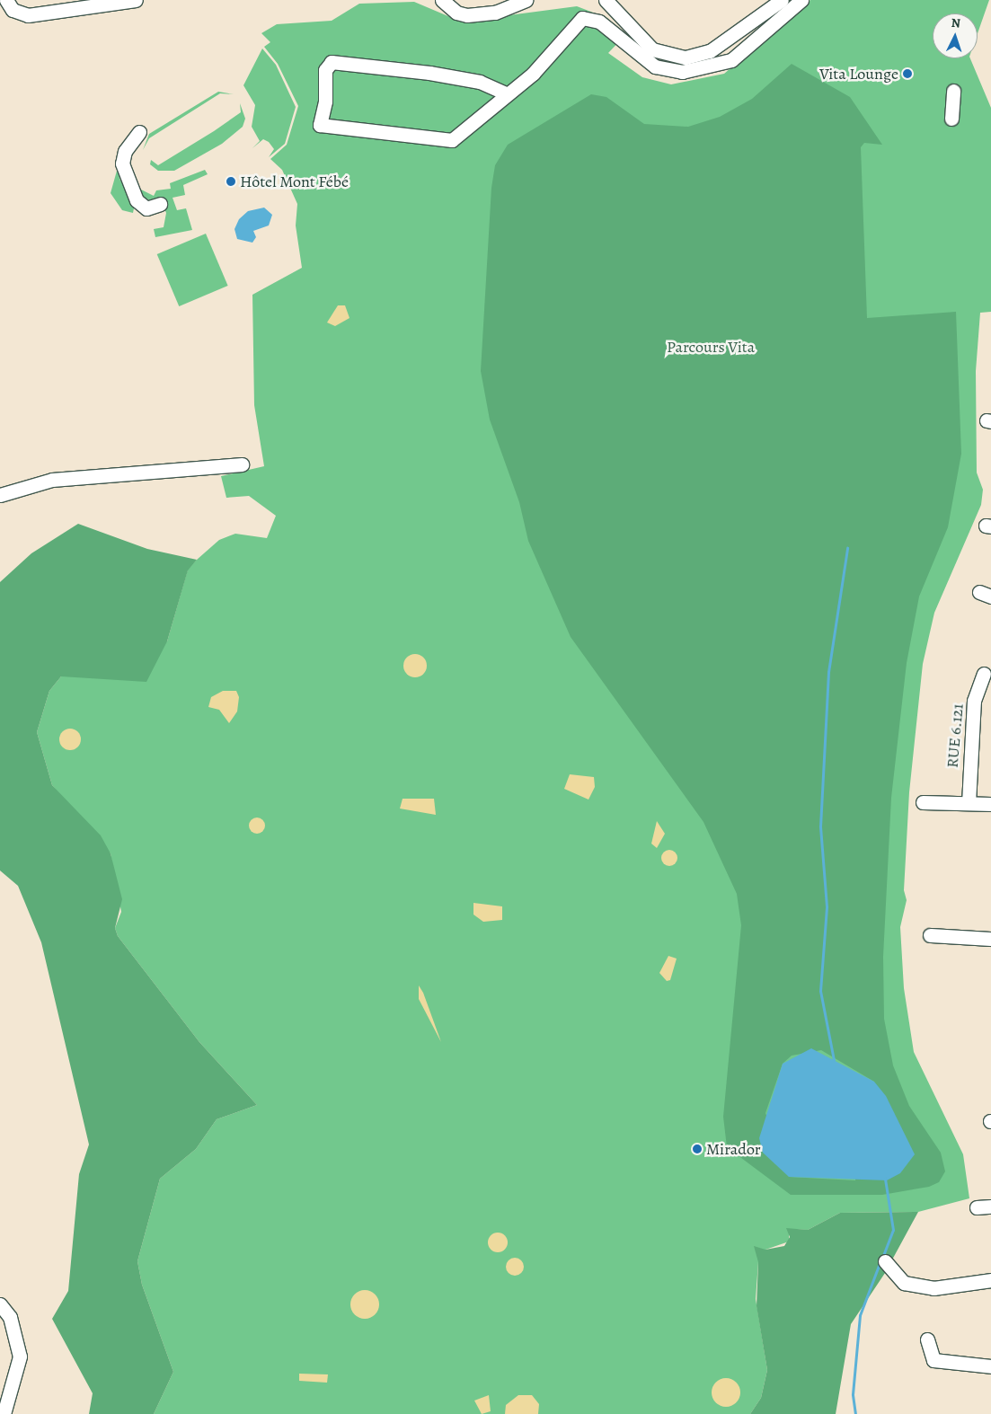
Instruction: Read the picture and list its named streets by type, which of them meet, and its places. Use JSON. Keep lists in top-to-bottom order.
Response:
{
  "streets": {
    "street": ["RUE 6.121"]
  },
  "parks": ["Parcours Vita"],
  "places": ["Vita Lounge", "Hôtel Mont Fébé", "Mirador"],
  "north": "top"
}
